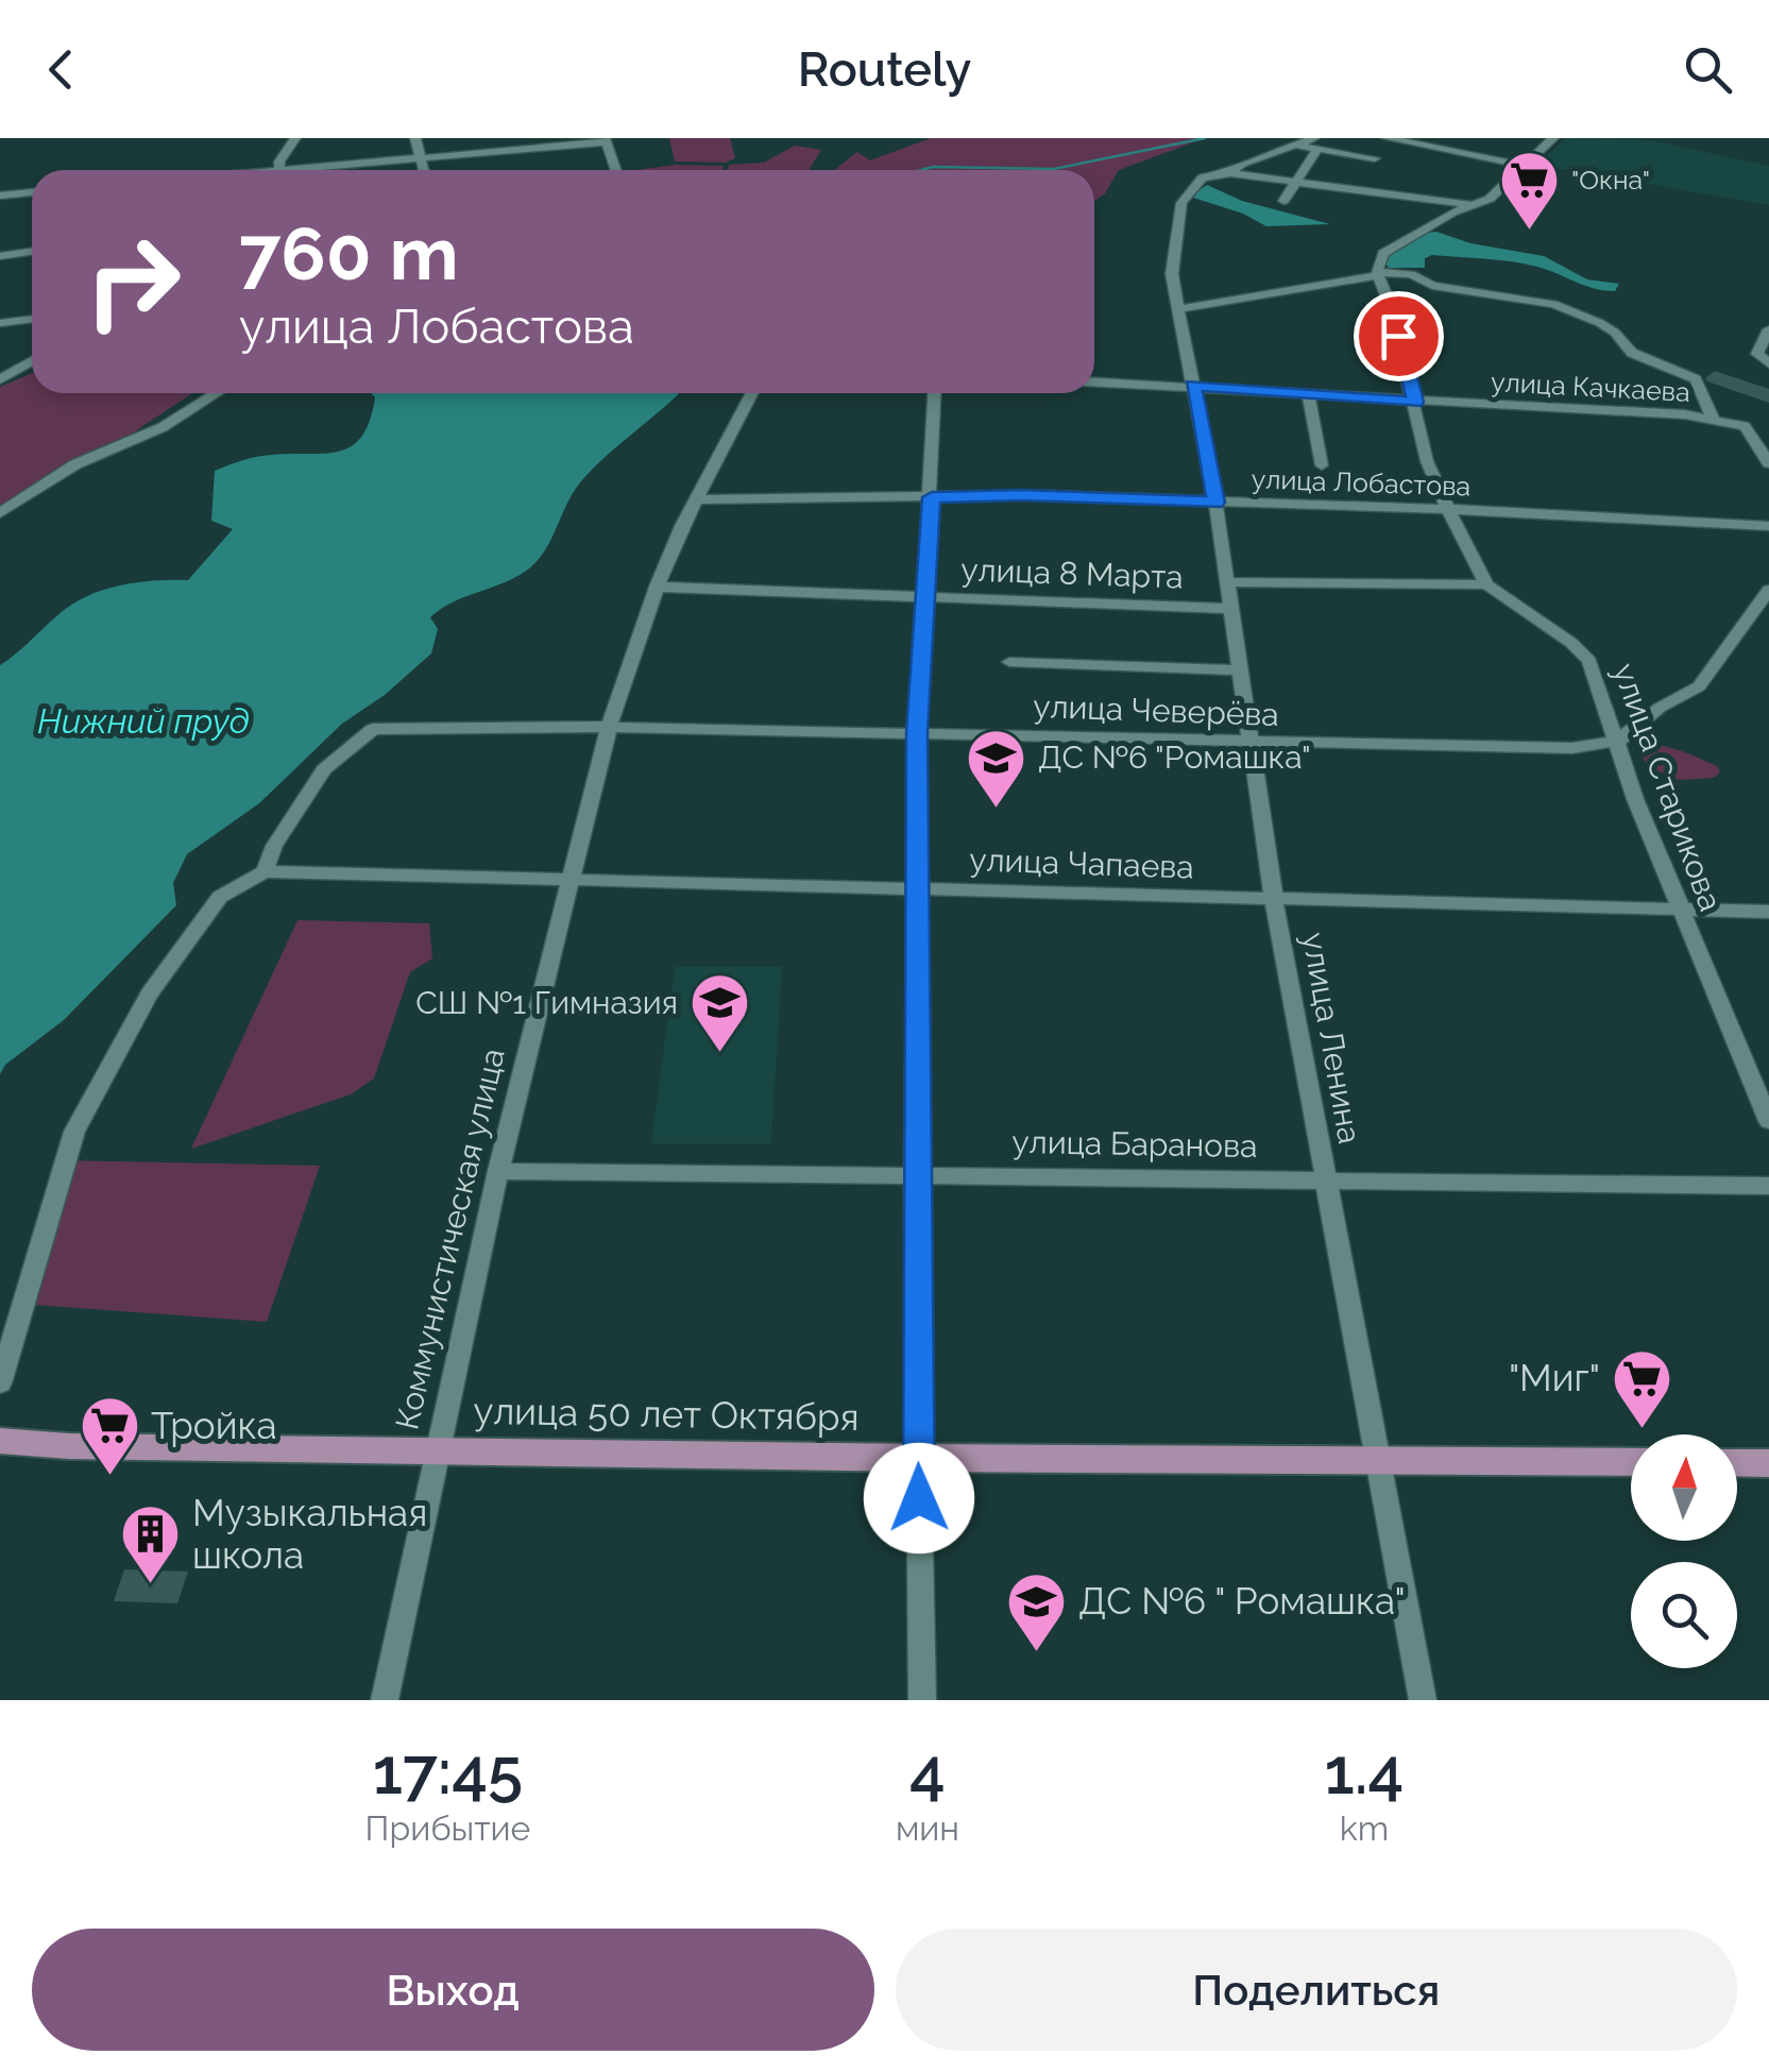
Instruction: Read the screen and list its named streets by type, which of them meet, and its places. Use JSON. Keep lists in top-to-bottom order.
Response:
{
  "streets": {
    "main road": ["улица 50 лет Октября"],
    "street": [
      "улица Качкаева",
      "улица Лобастова",
      "улица 8 Марта",
      "улица Чеверёва",
      "улица Старикова",
      "улица Чапаева",
      "улица Ленина",
      "улица Баранова",
      "Коммунистическая улица"
    ]
  },
  "crossings": [
    ["улица Качкаева", "улица Старикова"],
    ["улица Качкаева", "улица Ленина"],
    ["улица Лобастова", "улица Старикова"],
    ["улица Лобастова", "улица Ленина"],
    ["улица Лобастова", "Коммунистическая улица"],
    ["улица 8 Марта", "улица Старикова"],
    ["улица 8 Марта", "улица Ленина"],
    ["улица 8 Марта", "Коммунистическая улица"],
    ["улица Чеверёва", "улица Старикова"],
    ["улица Чеверёва", "улица Чапаева"],
    ["улица Чеверёва", "улица Ленина"],
    ["улица Чеверёва", "Коммунистическая улица"],
    ["улица Старикова", "улица Чапаева"],
    ["улица Чапаева", "улица Ленина"],
    ["улица Чапаева", "Коммунистическая улица"],
    ["улица Ленина", "улица Баранова"],
    ["улица Ленина", "улица 50 лет Октября"],
    ["улица Баранова", "Коммунистическая улица"],
    ["Коммунистическая улица", "улица 50 лет Октября"]
  ],
  "water": ["Нижний пруд"],
  "places": {
    "supermarket": ["\"Окна\"", "\"Миг\"", "Тройка"],
    "school or university": ["ДС №6 \"Ромашка\"", "СШ №1 Гимназия", "ДС №6 \" Ромашка\""],
    "building": ["Музыкальная школа"]
  },
  "north": "top",
  "page": {
    "header": "Routely",
    "turn": ["760 m", "улица Лобастова"],
    "eta": [
      "17:45",
      "Прибытие",
      "4",
      "мин",
      "1.4",
      "km"
    ],
    "buttons": ["Выход", "Поделиться"]
  }
}
